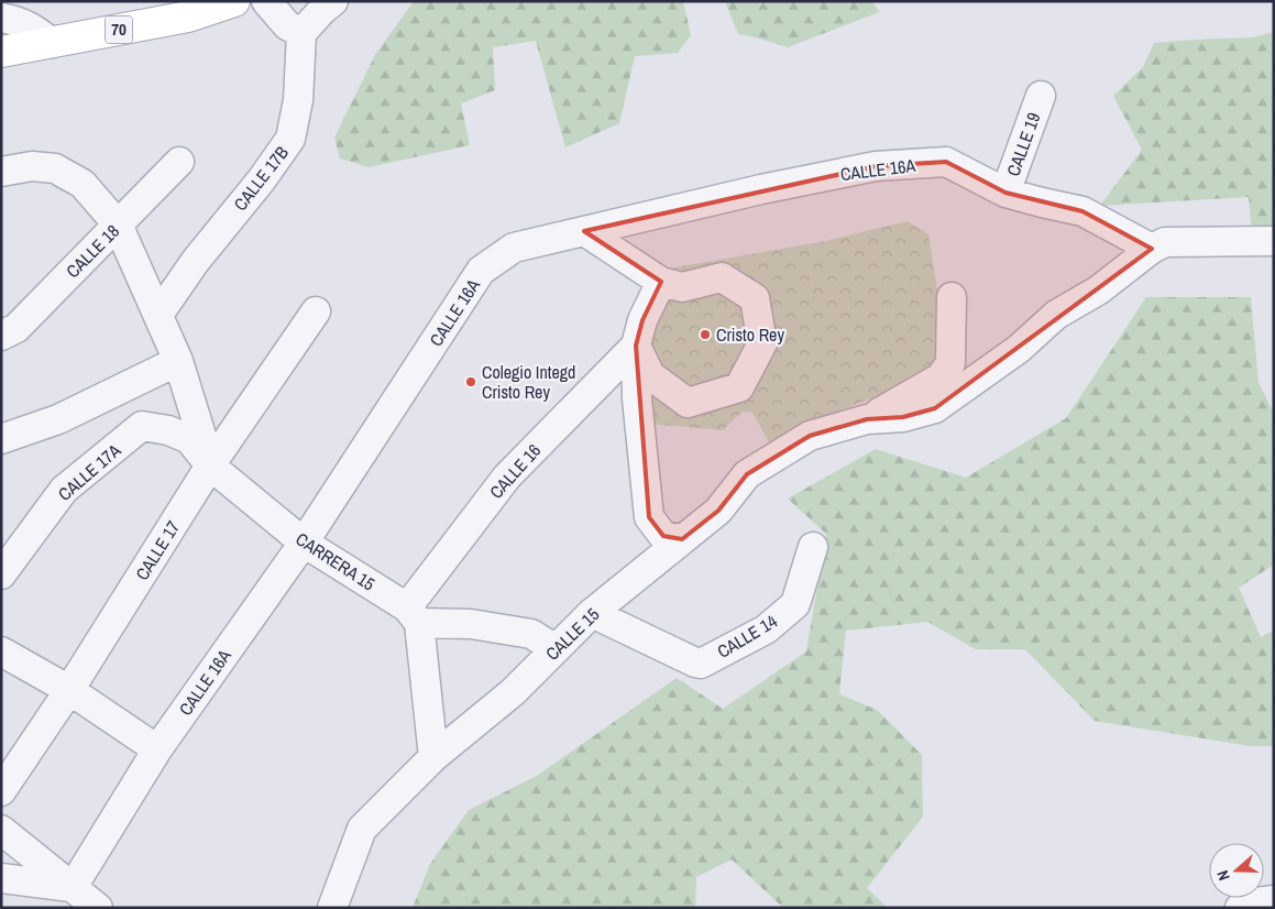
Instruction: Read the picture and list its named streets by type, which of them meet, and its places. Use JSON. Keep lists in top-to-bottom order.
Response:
{
  "streets": {
    "main road": ["70"],
    "street": [
      "CALLE 19",
      "CALLE 16A",
      "CALLE 17B",
      "CALLE 18",
      "CALLE 16",
      "CALLE 17A",
      "CALLE 17",
      "CARRERA 15",
      "CALLE 15",
      "CALLE 14"
    ]
  },
  "crossings": [
    ["CALLE 19", "CALLE 16A"],
    ["CALLE 16A", "CARRERA 15"],
    ["CALLE 16", "CARRERA 15"],
    ["CALLE 17A", "CARRERA 15"],
    ["CALLE 17", "CARRERA 15"],
    ["CALLE 15", "CALLE 14"]
  ],
  "places": ["Cristo Rey", "Colegio Integd Cristo Rey"],
  "north": "left"
}
